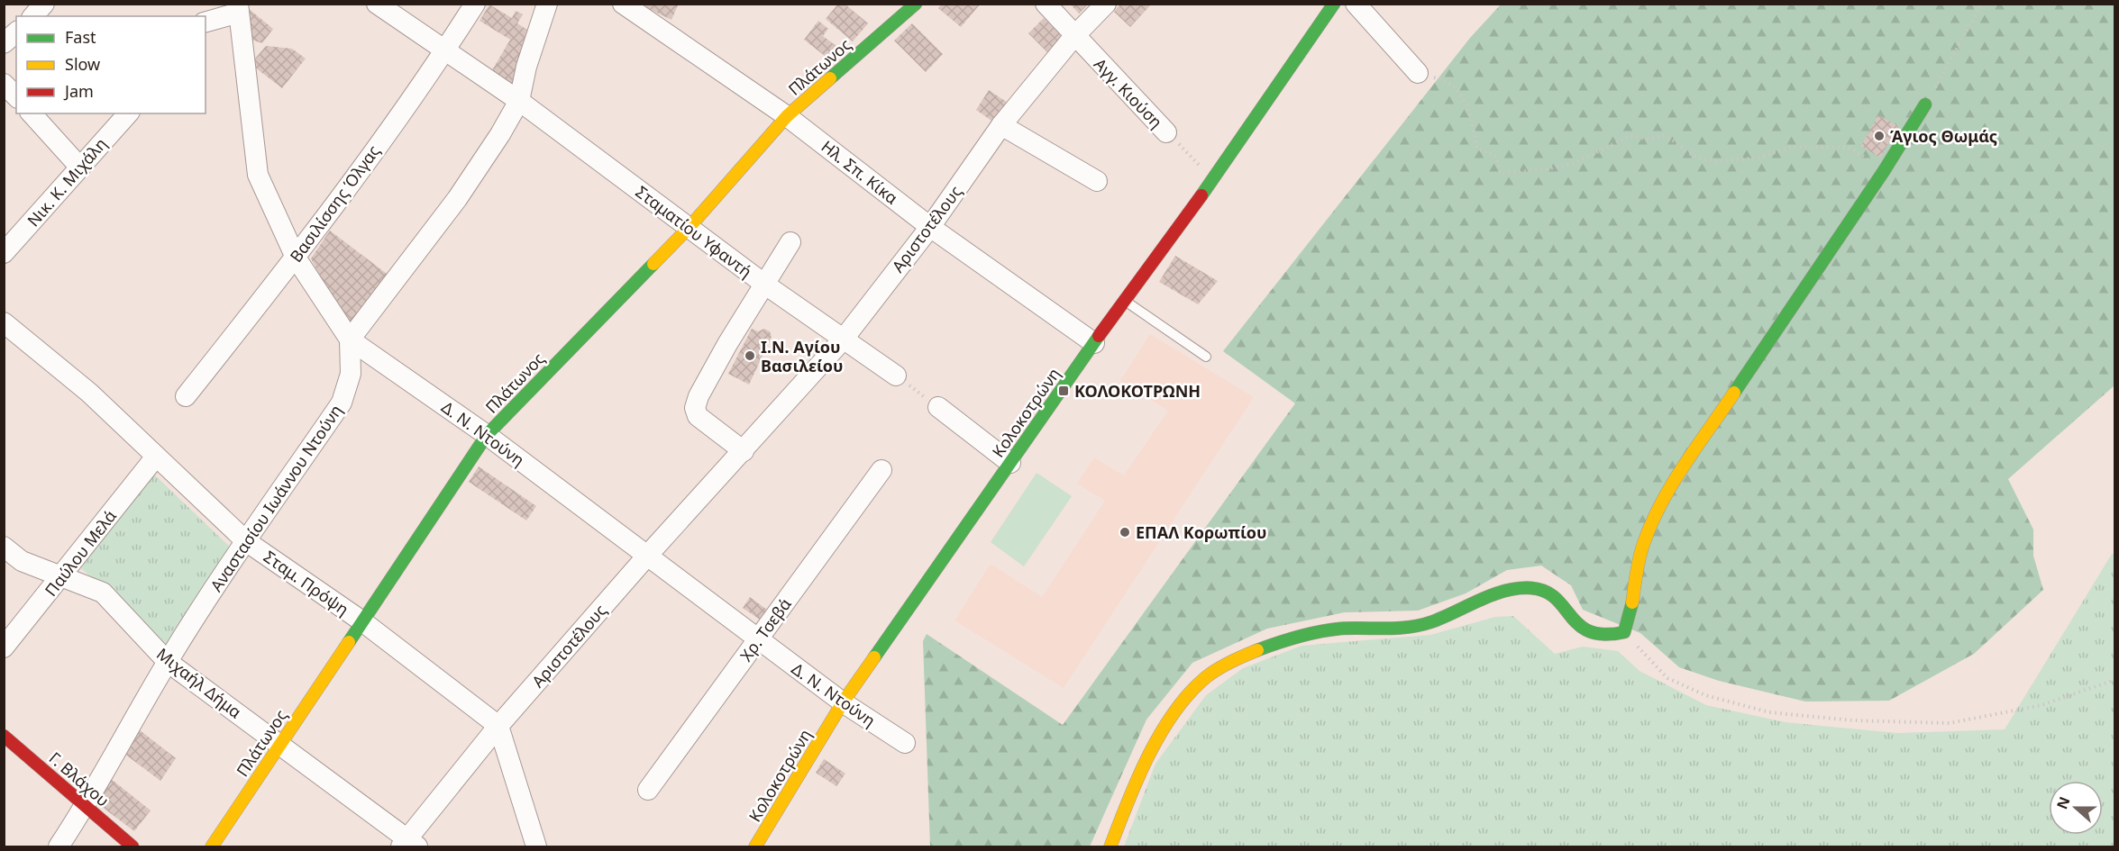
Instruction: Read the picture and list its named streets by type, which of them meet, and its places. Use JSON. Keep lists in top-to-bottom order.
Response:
{
  "streets": {
    "street": [
      "Πλάτωνος",
      "Αγγ. Κιούση",
      "Ηλ. Σπ. Κίκα",
      "Νικ. Κ. Μιχάλη",
      "Βασιλίσσης Όλγας",
      "Αριστοτέλους",
      "Σταματίου Υφαντή",
      "Κολοκοτρώνη",
      "Δ. Ν. Ντούνη",
      "Αναστασίου Ιωάννου Ντούνη",
      "Παύλου Μελά",
      "Σταμ. Πρόψη",
      "Χρ. Τσεβά",
      "Μιχαήλ Δήμα",
      "Γ. Βλάχου"
    ]
  },
  "crossings": [
    ["Πλάτωνος", "Ηλ. Σπ. Κίκα"],
    ["Πλάτωνος", "Σταματίου Υφαντή"],
    ["Πλάτωνος", "Δ. Ν. Ντούνη"],
    ["Πλάτωνος", "Σταμ. Πρόψη"],
    ["Πλάτωνος", "Μιχαήλ Δήμα"],
    ["Αγγ. Κιούση", "Αριστοτέλους"],
    ["Αγγ. Κιούση", "Κολοκοτρώνη"],
    ["Ηλ. Σπ. Κίκα", "Αριστοτέλους"],
    ["Ηλ. Σπ. Κίκα", "Κολοκοτρώνη"],
    ["Βασιλίσσης Όλγας", "Σταματίου Υφαντή"],
    ["Βασιλίσσης Όλγας", "Δ. Ν. Ντούνη"],
    ["Αριστοτέλους", "Σταματίου Υφαντή"],
    ["Αριστοτέλους", "Δ. Ν. Ντούνη"],
    ["Αριστοτέλους", "Σταμ. Πρόψη"],
    ["Αριστοτέλους", "Μιχαήλ Δήμα"],
    ["Κολοκοτρώνη", "Δ. Ν. Ντούνη"],
    ["Δ. Ν. Ντούνη", "Αναστασίου Ιωάννου Ντούνη"],
    ["Δ. Ν. Ντούνη", "Χρ. Τσεβά"],
    ["Αναστασίου Ιωάννου Ντούνη", "Σταμ. Πρόψη"],
    ["Αναστασίου Ιωάννου Ντούνη", "Μιχαήλ Δήμα"],
    ["Αναστασίου Ιωάννου Ντούνη", "Γ. Βλάχου"],
    ["Παύλου Μελά", "Σταμ. Πρόψη"],
    ["Παύλου Μελά", "Μιχαήλ Δήμα"]
  ],
  "places": {
    "other": ["Άγιος Θωμάς", "Ι.Ν. Αγίου Βασιλείου", "ΕΠΑΛ Κορωπίου"],
    "transit": ["ΚΟΛΟΚΟΤΡΩΝΗ"]
  },
  "legend": ["Fast", "Slow", "Jam"],
  "north": "left"
}
